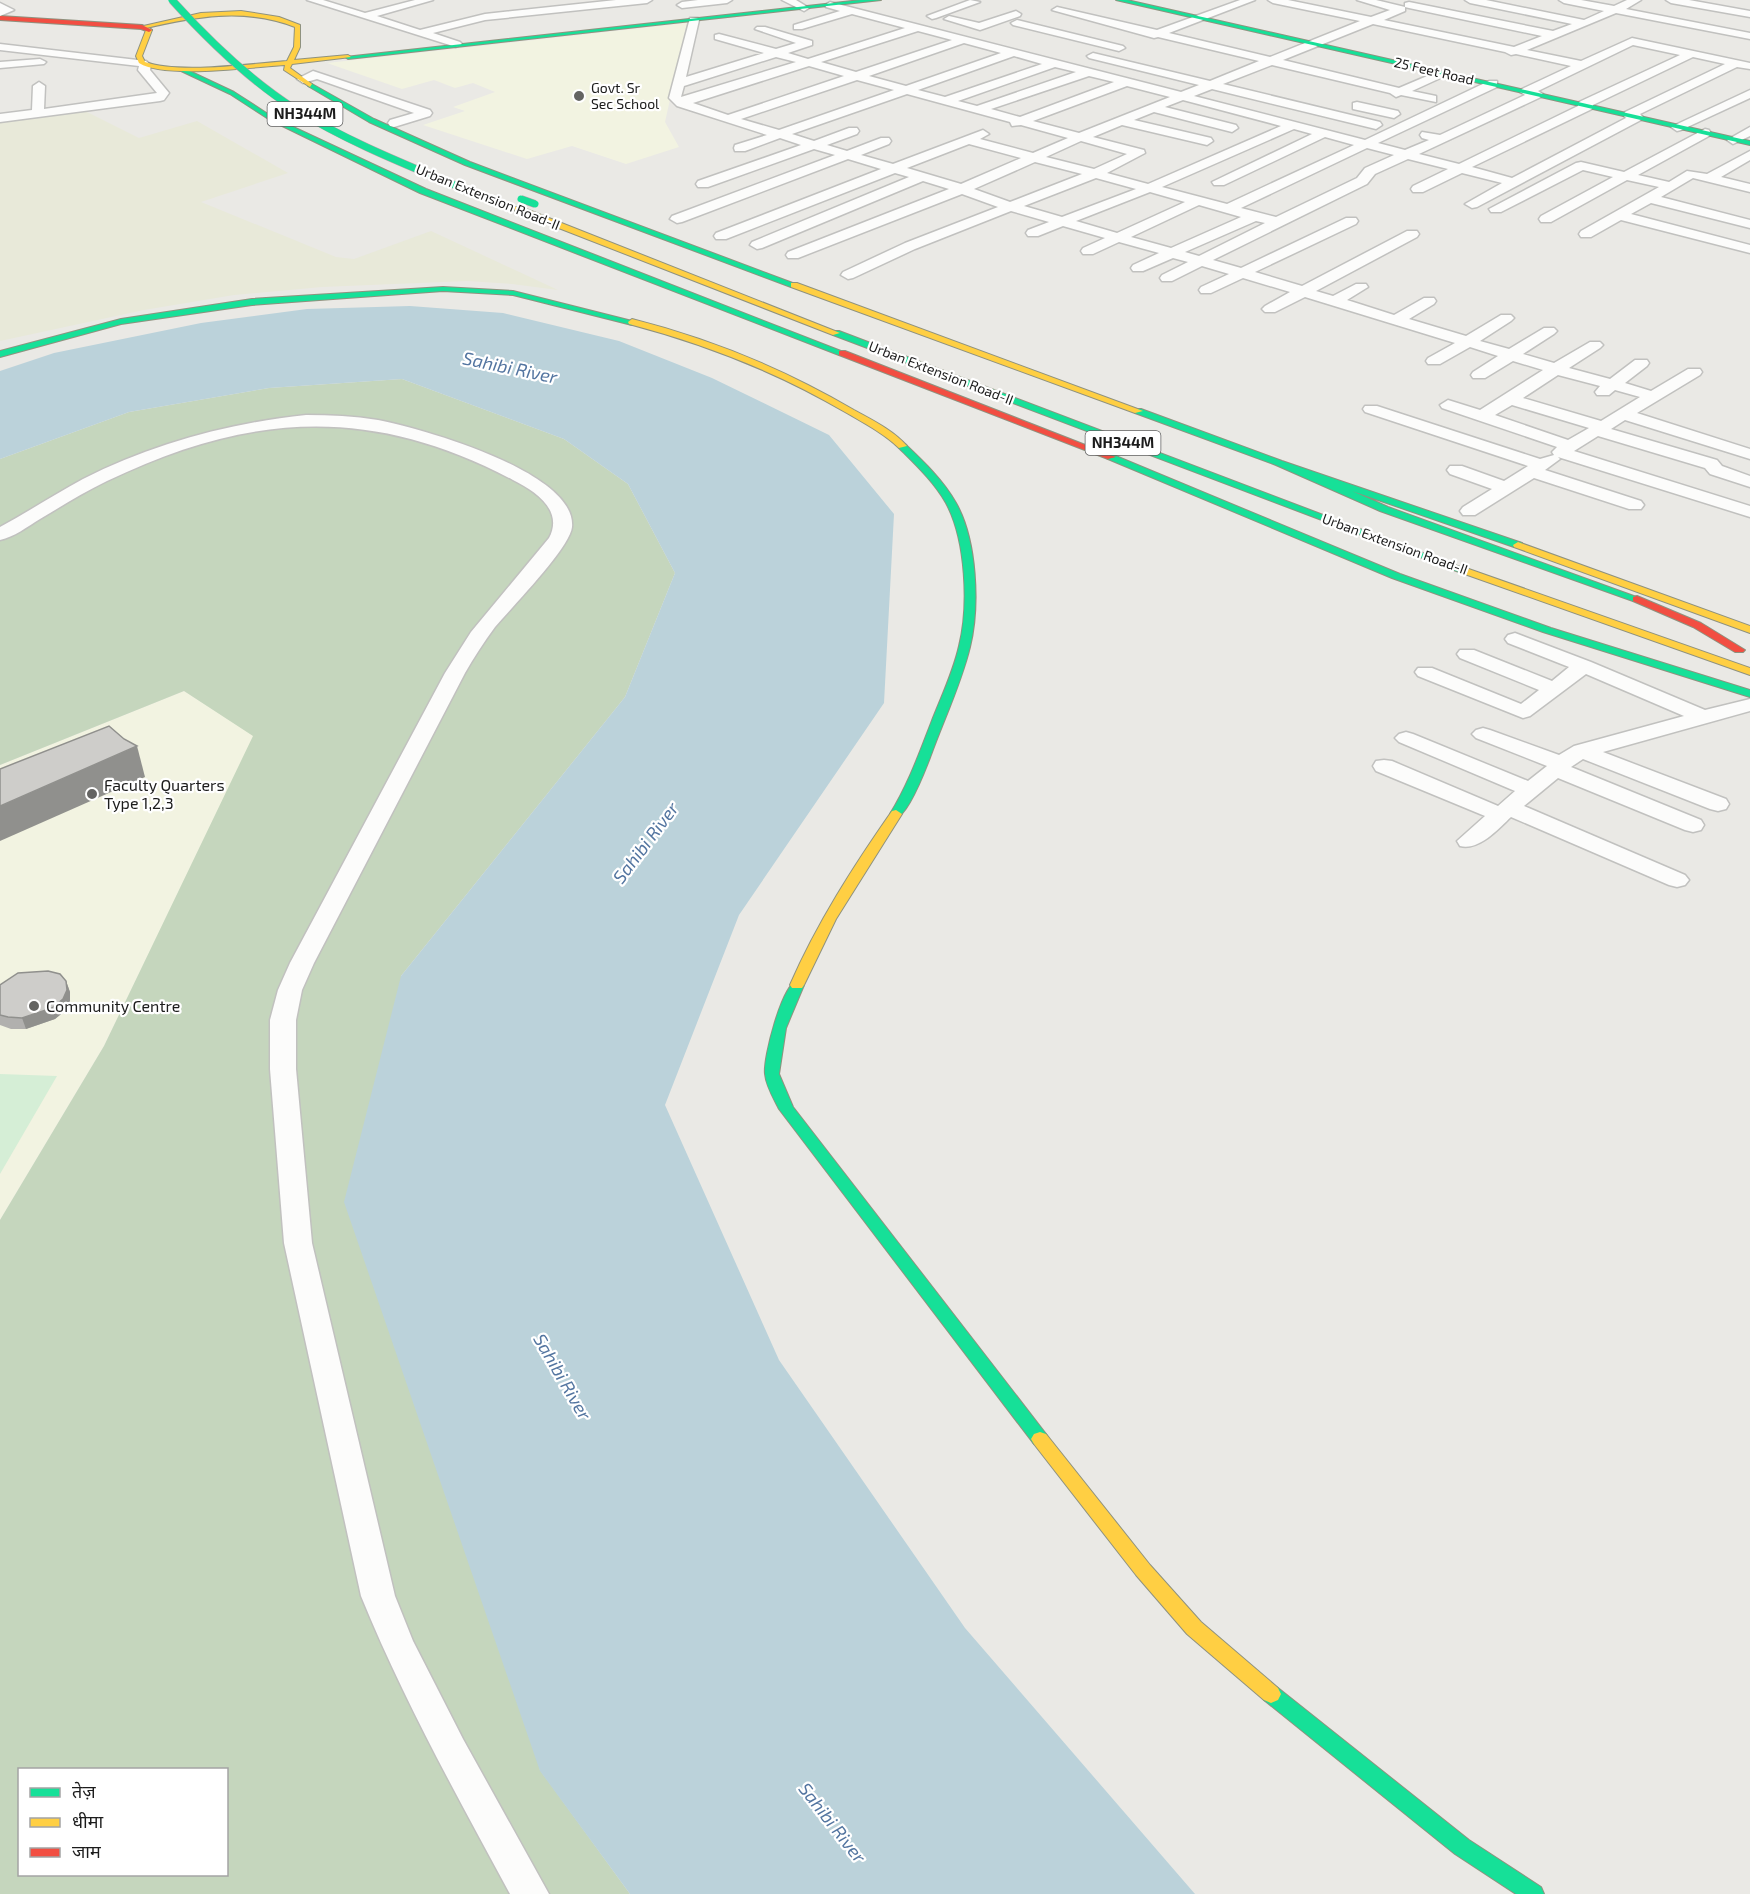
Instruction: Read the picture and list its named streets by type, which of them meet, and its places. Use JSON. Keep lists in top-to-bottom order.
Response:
{
  "streets": {
    "main road": ["25 Feet Road", "NH344M", "Urban Extension Road-II"]
  },
  "water": ["Sahibi River"],
  "places": ["Govt. Sr Sec School", "Faculty Quarters Type 1,2,3", "Community Centre"],
  "legend": ["तेज़", "धीमा", "जाम"]
}
